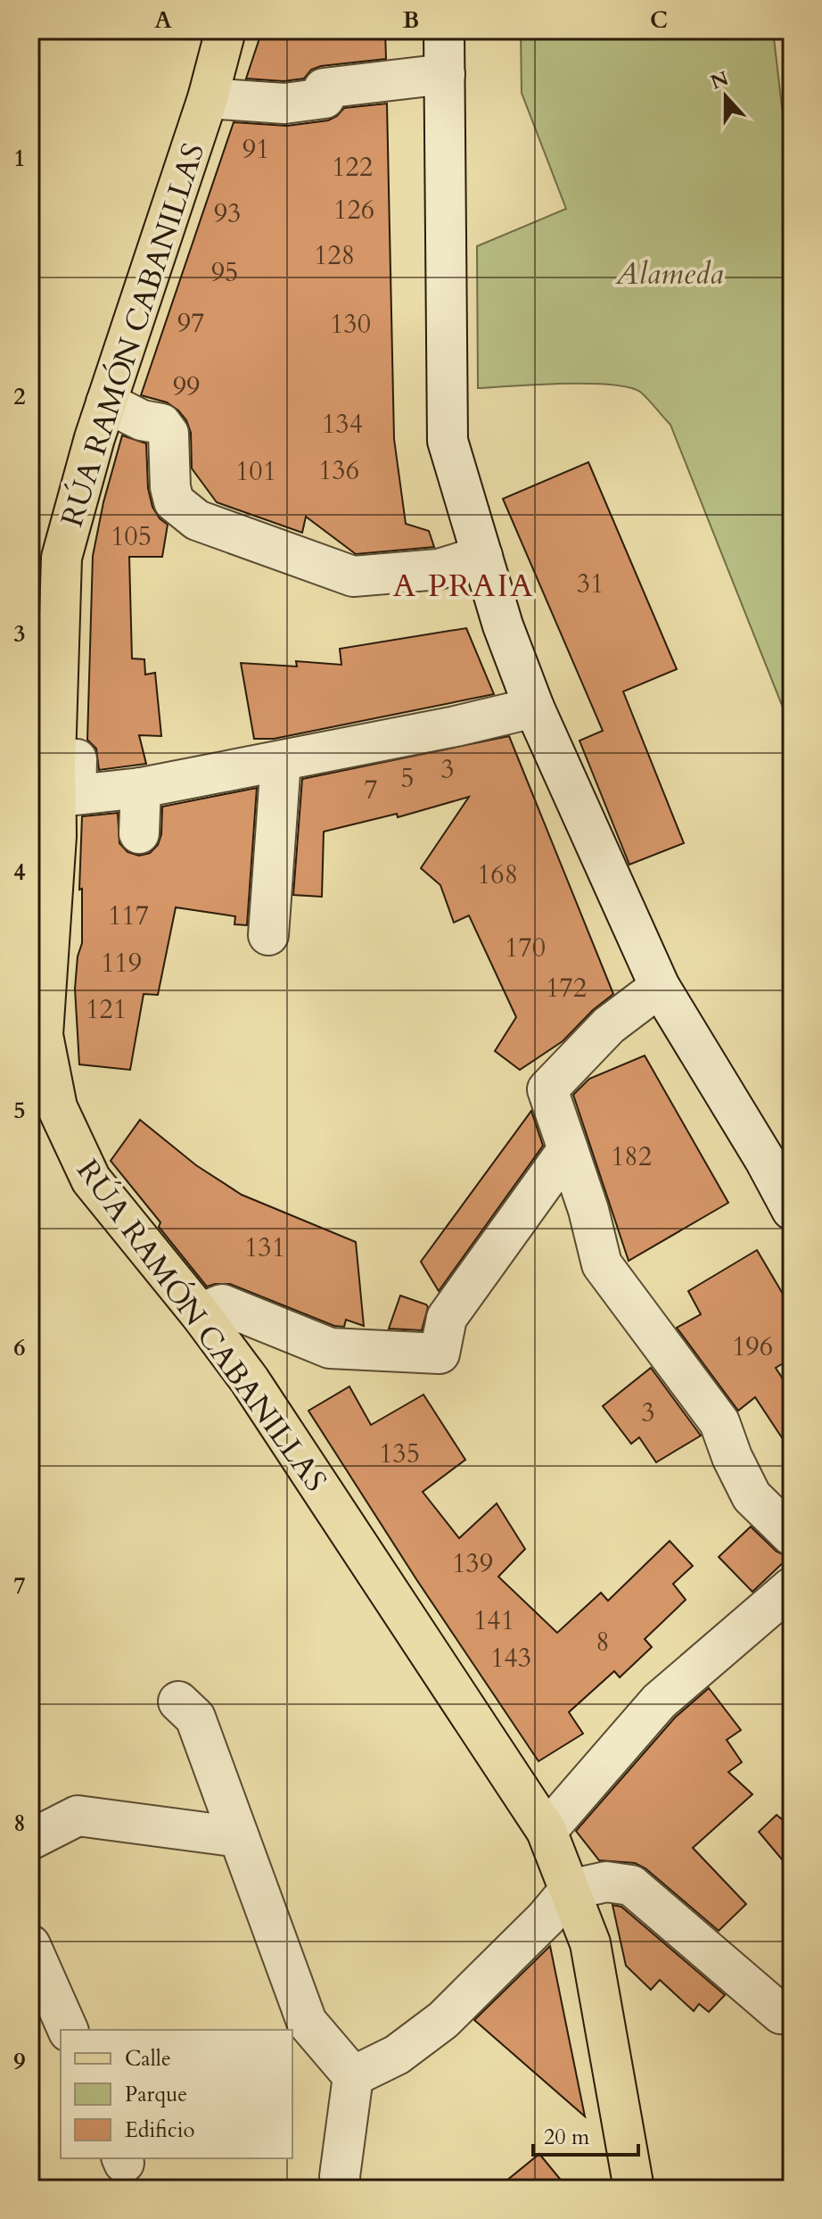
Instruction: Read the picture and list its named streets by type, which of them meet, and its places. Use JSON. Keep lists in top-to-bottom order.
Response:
{
  "streets": {
    "main road": ["RÚA RAMÓN CABANILLAS"]
  },
  "districts": ["A PRAIA"],
  "parks": ["Alameda"],
  "house_numbers": [
    "91",
    "122",
    "126",
    "93",
    "128",
    "95",
    "97",
    "130",
    "99",
    "134",
    "136",
    "101",
    "105",
    "31",
    "3",
    "5",
    "7",
    "168",
    "117",
    "170",
    "119",
    "172",
    "121",
    "182",
    "131",
    "196",
    "3",
    "135",
    "139",
    "141",
    "8",
    "143"
  ],
  "legend": ["Calle", "Parque", "Edificio"],
  "scale_bar": "20 m",
  "north": "top",
  "grid": {
    "columns": ["A", "B", "C"],
    "rows": [
      "1",
      "2",
      "3",
      "4",
      "5",
      "6",
      "7",
      "8",
      "9"
    ]
  }
}
